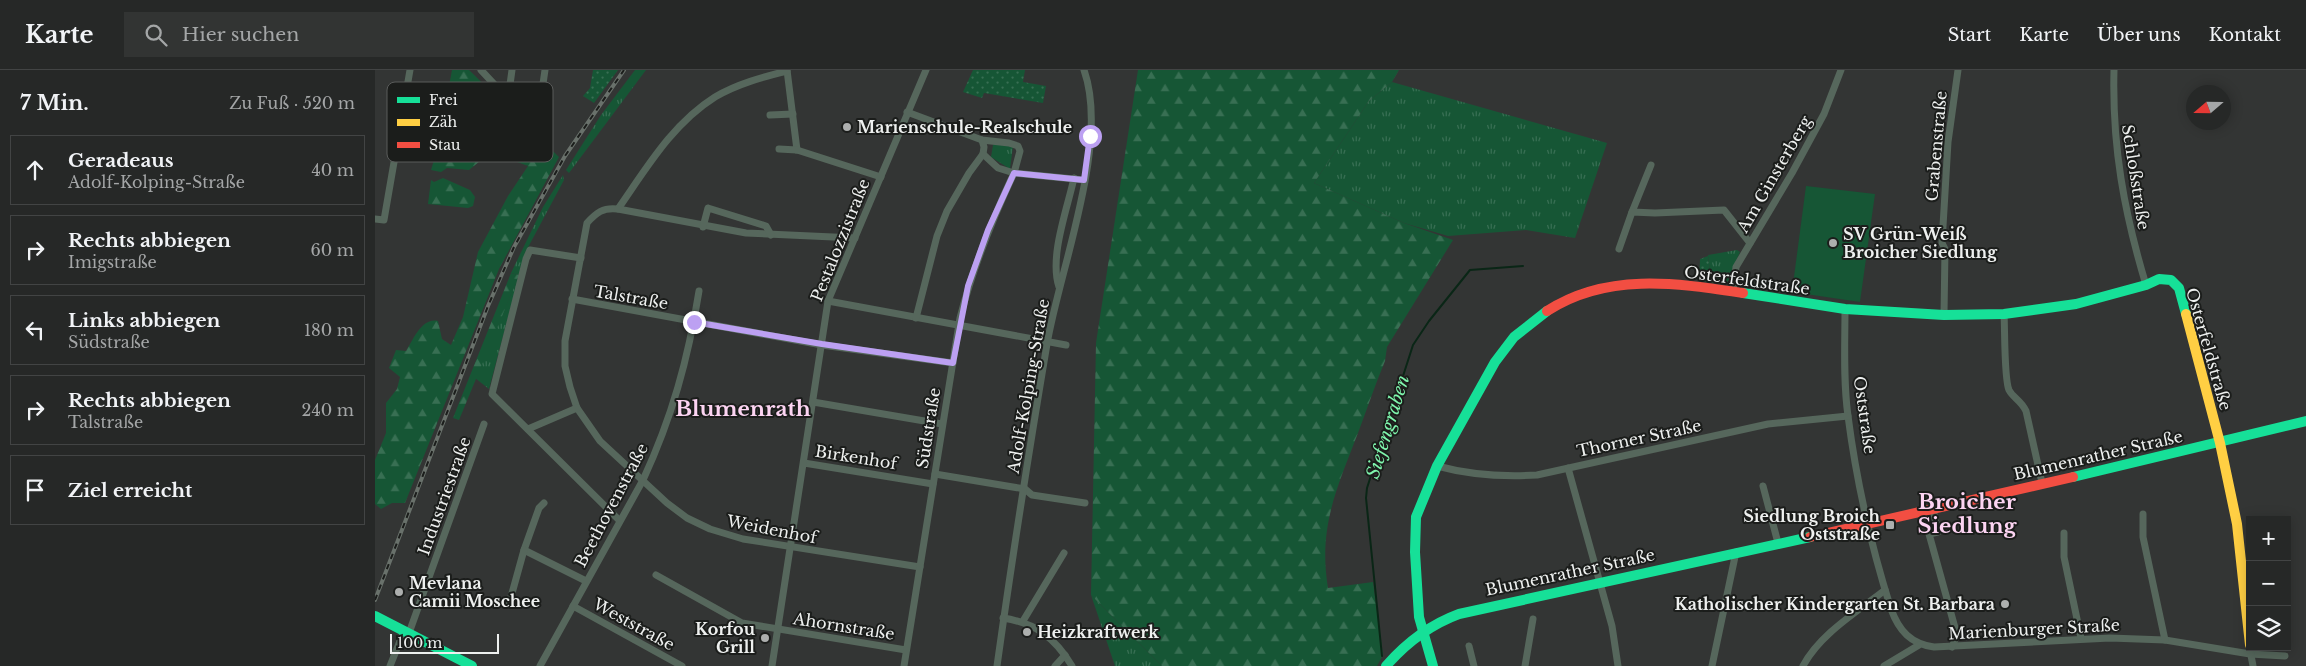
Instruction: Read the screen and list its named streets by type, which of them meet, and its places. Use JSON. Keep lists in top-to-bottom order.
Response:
{
  "streets": {
    "street": [
      "Grabenstraße",
      "Am Ginsterberg",
      "Schloßstraße",
      "Pestalozzistraße",
      "Osterfeldstraße",
      "Talstraße",
      "Adolf-Kolping-Straße",
      "Oststraße",
      "Südstraße",
      "Thorner Straße",
      "Blumenrather Straße",
      "Birkenhof",
      "Industriestraße",
      "Beethovenstraße",
      "Weidenhof",
      "Weststraße",
      "Ahornstraße",
      "Marienburger Straße"
    ]
  },
  "crossings": [
    ["Grabenstraße", "Osterfeldstraße"],
    ["Am Ginsterberg", "Osterfeldstraße"],
    ["Schloßstraße", "Osterfeldstraße"],
    ["Pestalozzistraße", "Talstraße"],
    ["Pestalozzistraße", "Birkenhof"],
    ["Pestalozzistraße", "Weidenhof"],
    ["Pestalozzistraße", "Ahornstraße"],
    ["Osterfeldstraße", "Oststraße"],
    ["Osterfeldstraße", "Thorner Straße"],
    ["Osterfeldstraße", "Blumenrather Straße"],
    ["Talstraße", "Südstraße"],
    ["Talstraße", "Beethovenstraße"],
    ["Talstraße", "Weidenhof"],
    ["Adolf-Kolping-Straße", "Südstraße"],
    ["Oststraße", "Thorner Straße"],
    ["Oststraße", "Blumenrather Straße"],
    ["Südstraße", "Birkenhof"],
    ["Südstraße", "Weidenhof"],
    ["Südstraße", "Ahornstraße"],
    ["Beethovenstraße", "Weidenhof"],
    ["Beethovenstraße", "Weststraße"]
  ],
  "districts": ["Blumenrath", "Broicher Siedlung"],
  "water": ["Siefengraben"],
  "places": {
    "other": [
      "Marienschule-Realschule",
      "SV Grün-Weiß Broicher Siedlung",
      "Mevlana Camii Moschee",
      "Katholischer Kindergarten St. Barbara",
      "Heizkraftwerk",
      "Korfou Grill"
    ],
    "transit": ["Siedlung Broich Oststraße"]
  },
  "legend": ["Frei", "Zäh", "Stau"],
  "scale_bar": "100 m",
  "north": "left",
  "page": {
    "header": "Karte",
    "search": "Hier suchen",
    "nav": [
      "Start",
      "Karte",
      "Über uns",
      "Kontakt"
    ],
    "heading": ["7 Min.", "Zu Fuß · 520 m"],
    "list": [
      ["Geradeaus", "Adolf-Kolping-Straße", "40 m"],
      ["Rechts abbiegen", "Imigstraße", "60 m"],
      ["Links abbiegen", "Südstraße", "180 m"],
      ["Rechts abbiegen", "Talstraße", "240 m"],
      "Ziel erreicht"
    ],
    "map_buttons": ["+", "−"],
    "scale": "100 m"
  }
}
